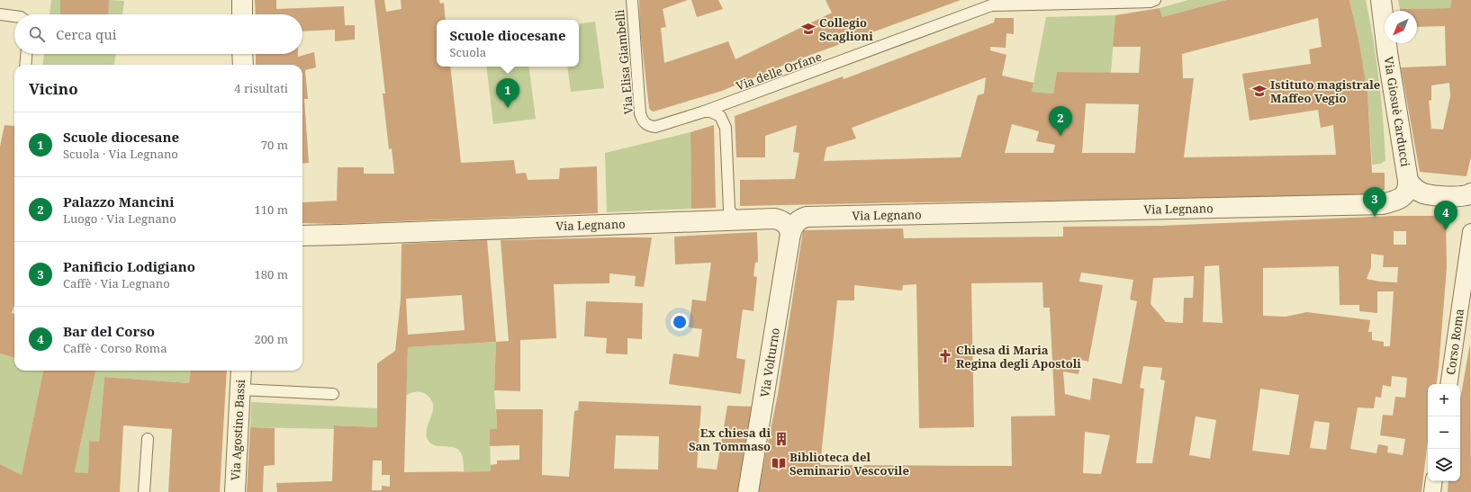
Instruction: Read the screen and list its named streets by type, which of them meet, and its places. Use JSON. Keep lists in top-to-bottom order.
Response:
{
  "streets": {
    "street": [
      "Via Giosuè Carducci",
      "Via Legnano",
      "Corso Roma",
      "Via Volturno",
      "Via Agostino Bassi"
    ],
    "lane": ["Via Elisa Giambelli", "Via delle Orfane"]
  },
  "crossings": [
    ["Via Elisa Giambelli", "Via delle Orfane"],
    ["Via Giosuè Carducci", "Via Legnano"],
    ["Via Legnano", "Via Volturno"]
  ],
  "places": {
    "school or university": ["Collegio Scaglioni", "Istituto magistrale Maffeo Vegio"],
    "church": ["Chiesa di Maria Regina degli Apostoli"],
    "building": ["Ex chiesa di San Tommaso"],
    "library": ["Biblioteca del Seminario Vescovile"]
  },
  "north": "bottom left",
  "page": {
    "search": "Cerca qui",
    "popup": ["Scuole diocesane", "Scuola"],
    "heading": ["Vicino", "4 risultati"],
    "pins": [
      "1",
      "2",
      "3",
      "4"
    ],
    "list": [
      {
        "mark": "1",
        "name": "Scuole diocesane",
        "note": "Scuola · Via Legnano",
        "value": "70 m"
      },
      {
        "mark": "2",
        "name": "Palazzo Mancini",
        "note": "Luogo · Via Legnano",
        "value": "110 m"
      },
      {
        "mark": "3",
        "name": "Panificio Lodigiano",
        "note": "Caffè · Via Legnano",
        "value": "180 m"
      },
      {
        "mark": "4",
        "name": "Bar del Corso",
        "note": "Caffè · Corso Roma",
        "value": "200 m"
      }
    ],
    "map_buttons": ["+", "−"]
  }
}
